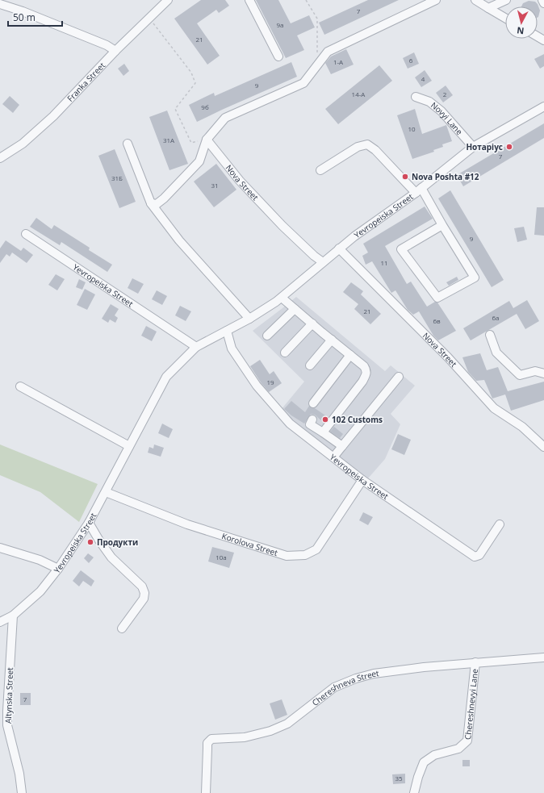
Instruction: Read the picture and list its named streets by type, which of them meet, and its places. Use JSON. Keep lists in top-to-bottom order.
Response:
{
  "streets": {
    "street": [
      "Franka Street",
      "Novyi Lane",
      "Nova Street",
      "Yevropeiska Street",
      "Korolova Street",
      "Chereshneva Street",
      "Altynska Street",
      "Chereshnevyi Lane"
    ]
  },
  "crossings": [
    ["Novyi Lane", "Yevropeiska Street"],
    ["Nova Street", "Yevropeiska Street"],
    ["Yevropeiska Street", "Korolova Street"],
    ["Yevropeiska Street", "Altynska Street"],
    ["Chereshneva Street", "Chereshnevyi Lane"]
  ],
  "places": [
    "Нотаріус",
    "Nova Poshta #12",
    "102 Customs",
    "Продукти"
  ],
  "house_numbers": [
    "7",
    "9а",
    "21",
    "6",
    "1-А",
    "4",
    "9",
    "14-А",
    "2",
    "9б",
    "10",
    "31А",
    "7",
    "31Б",
    "31",
    "9",
    "11",
    "21",
    "6а",
    "6в",
    "19",
    "10а",
    "7",
    "35"
  ],
  "scale_bar": "50 m",
  "north": "bottom"
}
